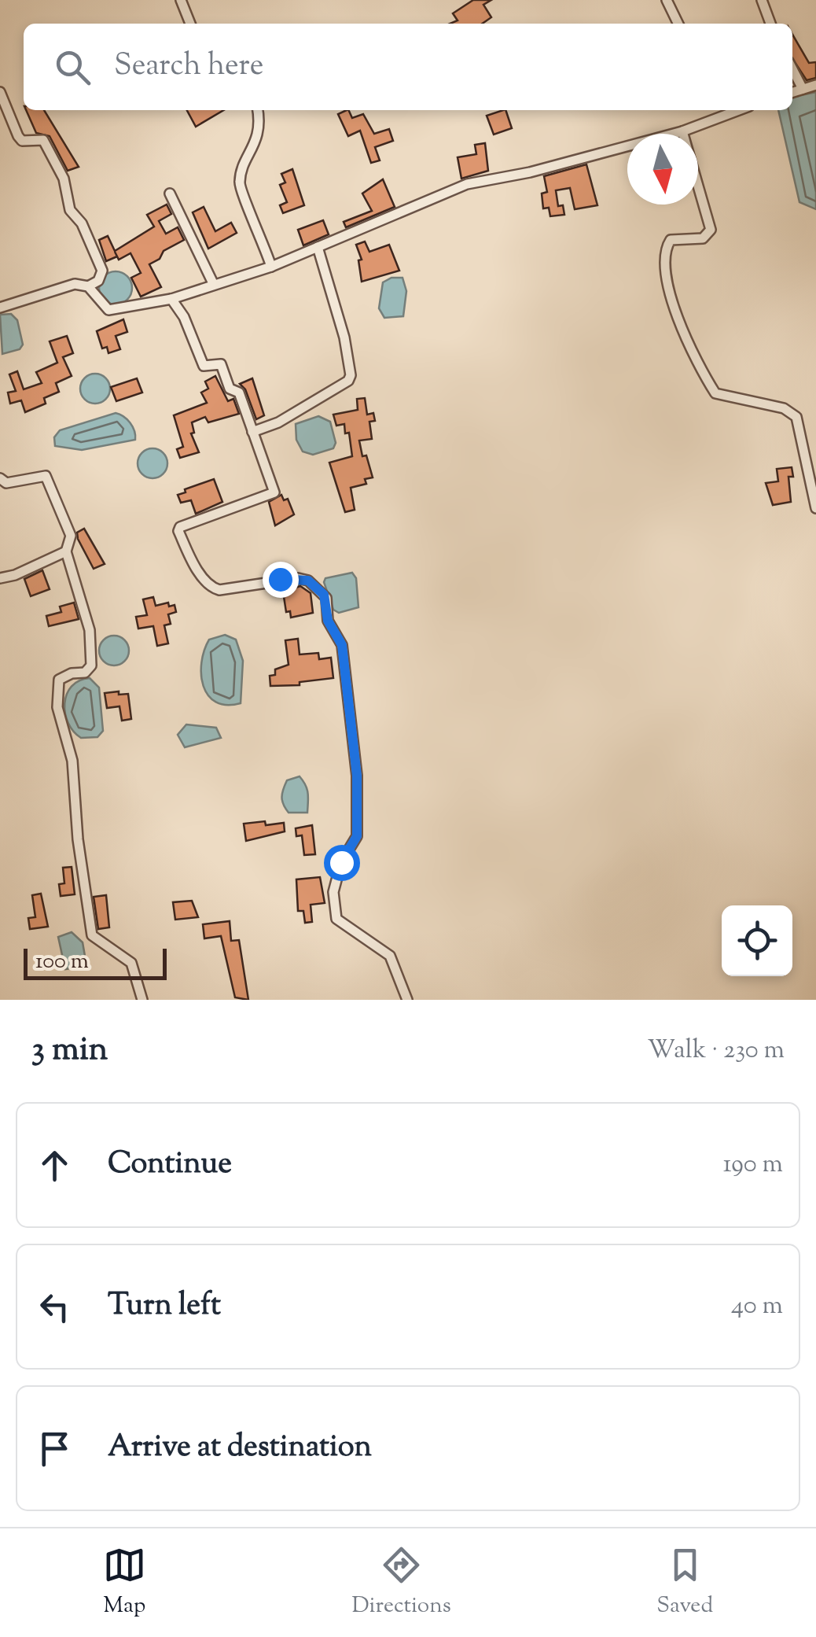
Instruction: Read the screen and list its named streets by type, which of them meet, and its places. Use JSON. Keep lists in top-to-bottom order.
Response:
{
  "scale_bar": "100 m",
  "north": "bottom",
  "page": {
    "search": "Search here",
    "scale": "100 m",
    "heading": ["3 min", "Walk · 230 m"],
    "list": [
      ["Continue", "190 m"],
      ["Turn left", "40 m"],
      "Arrive at destination"
    ],
    "nav": ["Map", "Directions", "Saved"]
  }
}
